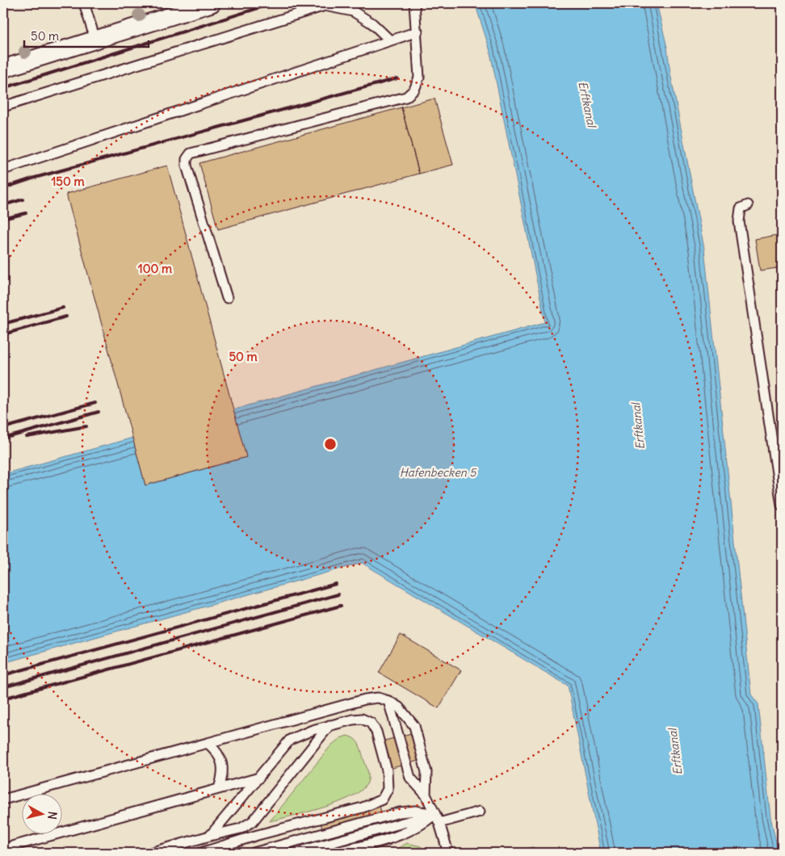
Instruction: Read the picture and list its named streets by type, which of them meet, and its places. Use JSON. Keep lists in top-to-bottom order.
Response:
{
  "water": ["Erftkanal", "Hafenbecken 5"],
  "scale_bar": "50 m",
  "north": "right",
  "rings": ["150 m", "100 m", "50 m"]
}
